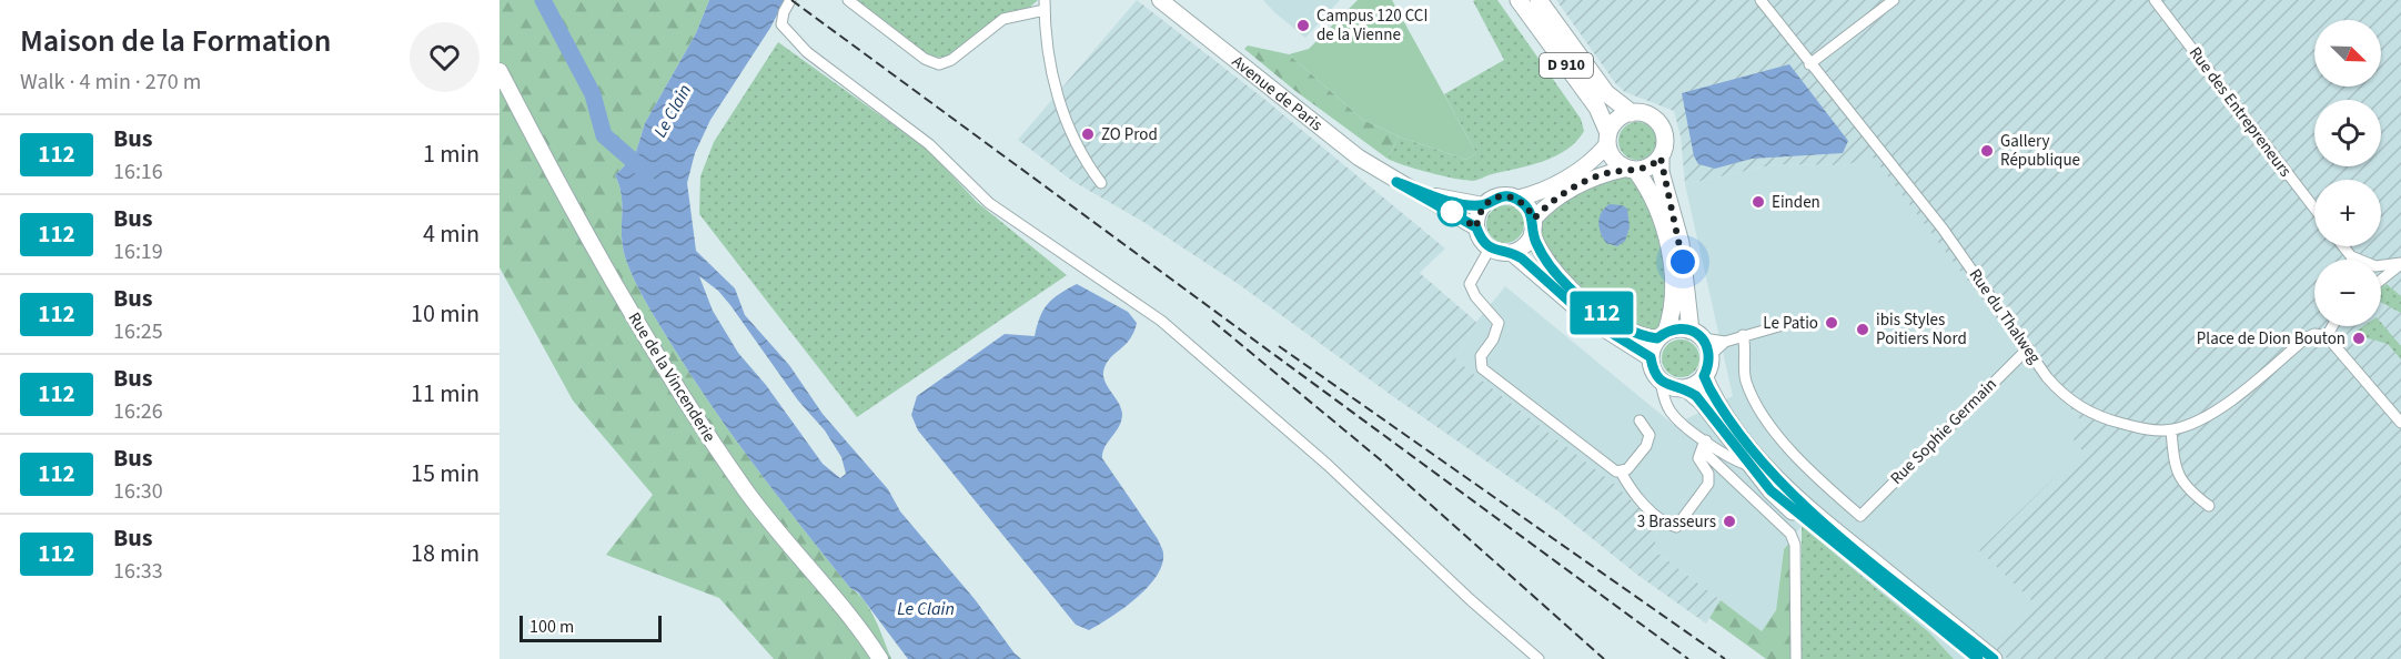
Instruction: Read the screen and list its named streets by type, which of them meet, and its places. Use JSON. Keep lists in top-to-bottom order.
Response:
{
  "streets": {
    "main road": ["D 910", "Avenue de Paris", "Rue de la Vincenderie"],
    "street": ["Rue des Entrepreneurs", "Rue du Thalweg", "Rue Sophie Germain"]
  },
  "crossings": [
    ["Rue du Thalweg", "Rue Sophie Germain"]
  ],
  "water": ["Le Clain"],
  "places": [
    "Campus 120 CCI de la Vienne",
    "ZO Prod",
    "Gallery République",
    "Einden",
    "Le Patio",
    "ibis Styles Poitiers Nord",
    "Place de Dion Bouton",
    "3 Brasseurs"
  ],
  "lines": ["bus line 112"],
  "scale_bar": "100 m",
  "north": "bottom right",
  "page": {
    "heading": ["Maison de la Formation", "Walk · 4 min · 270 m"],
    "on_map": "112",
    "map_buttons": ["+", "−"],
    "list": [
      {
        "mark": "112",
        "name": "Bus",
        "note": "16:16",
        "value": "1 min"
      },
      {
        "mark": "112",
        "name": "Bus",
        "note": "16:19",
        "value": "4 min"
      },
      {
        "mark": "112",
        "name": "Bus",
        "note": "16:25",
        "value": "10 min"
      },
      {
        "mark": "112",
        "name": "Bus",
        "note": "16:26",
        "value": "11 min"
      },
      {
        "mark": "112",
        "name": "Bus",
        "note": "16:30",
        "value": "15 min"
      },
      {
        "mark": "112",
        "name": "Bus",
        "note": "16:33",
        "value": "18 min"
      }
    ],
    "scale": "100 m"
  }
}
